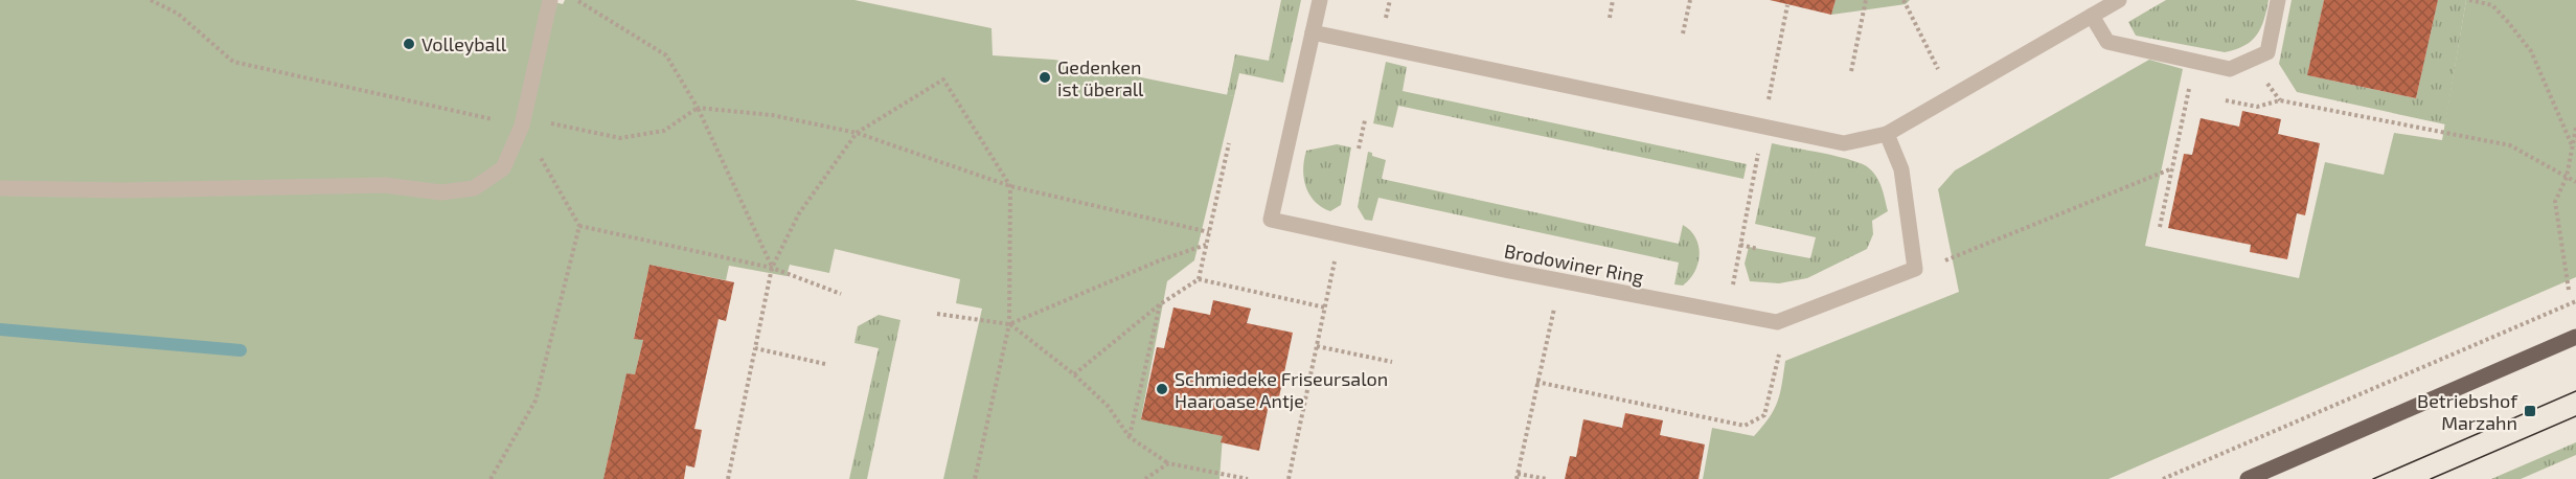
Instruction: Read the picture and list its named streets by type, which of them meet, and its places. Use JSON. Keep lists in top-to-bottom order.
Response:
{
  "streets": {
    "street": ["Brodowiner Ring"]
  },
  "places": {
    "other": ["Volleyball", "Gedenken ist überall", "Schmiedeke Friseursalon Haaroase Antje"],
    "transit": ["Betriebshof Marzahn"]
  }
}
